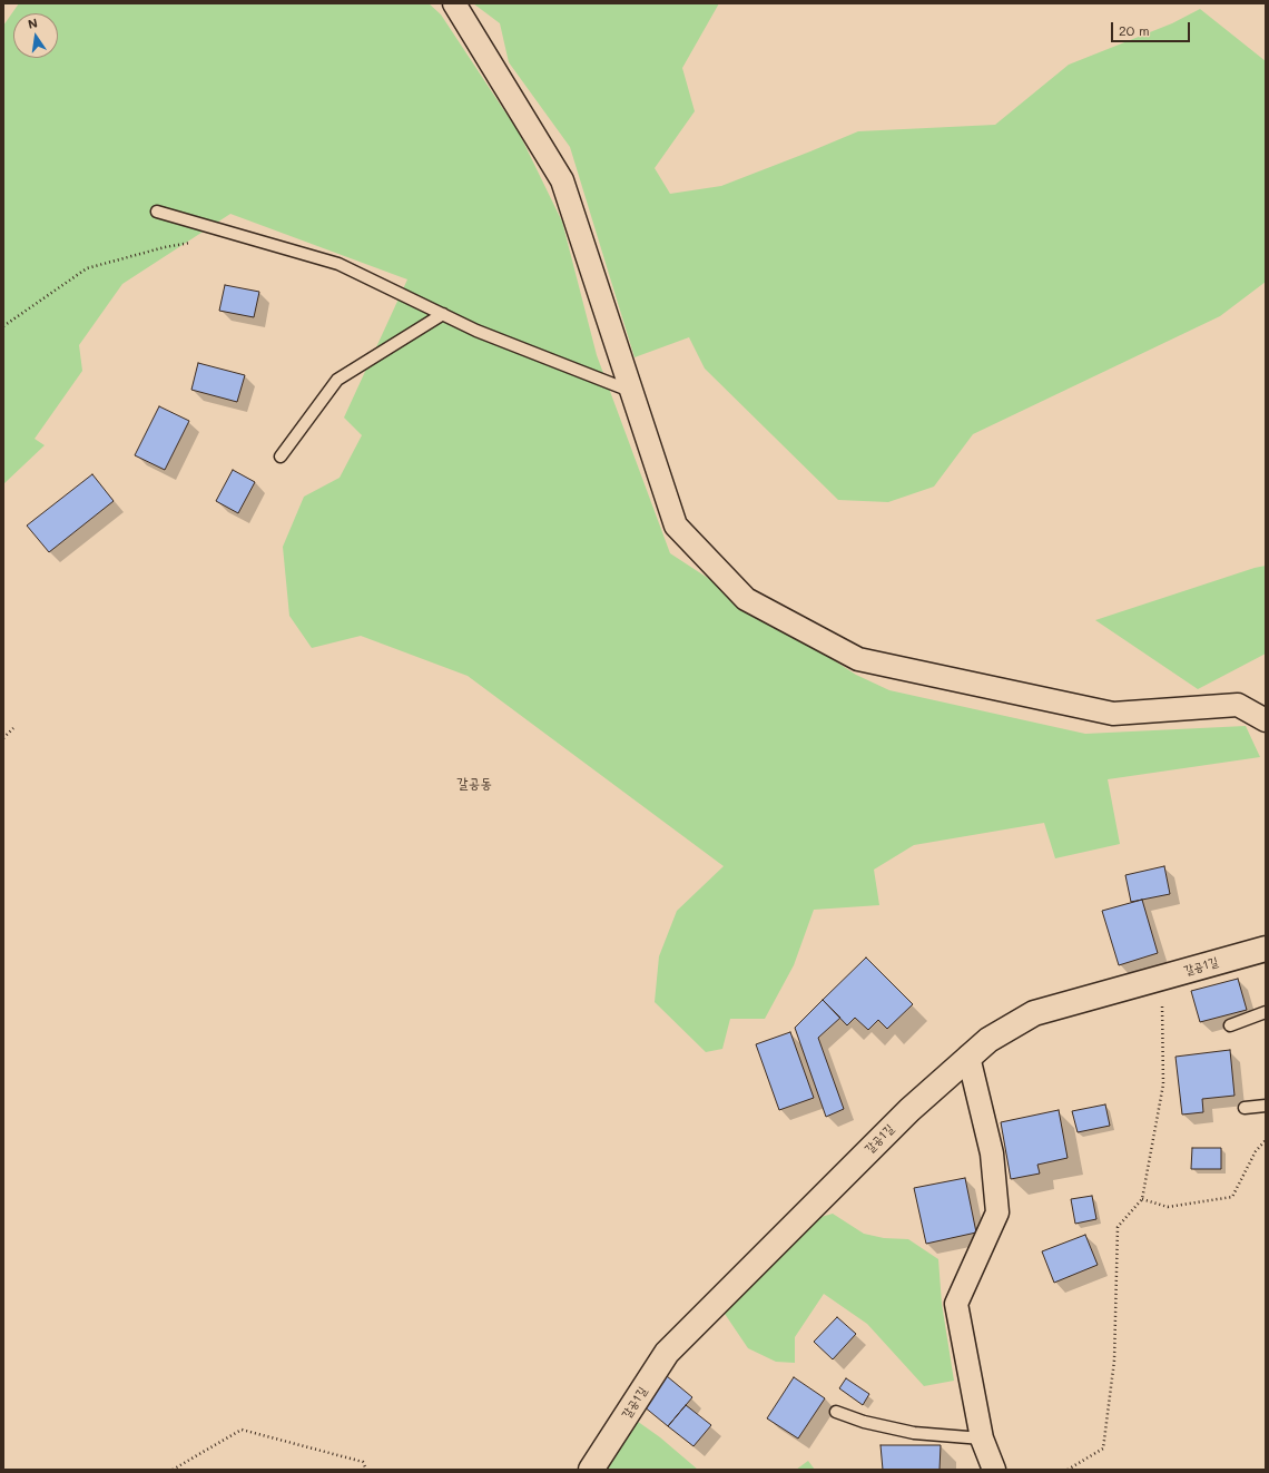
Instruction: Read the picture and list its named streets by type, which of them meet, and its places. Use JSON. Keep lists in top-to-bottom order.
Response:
{
  "streets": {
    "street": ["갈공1길"]
  },
  "districts": ["갈공동"],
  "scale_bar": "20 m",
  "north": "top"
}
